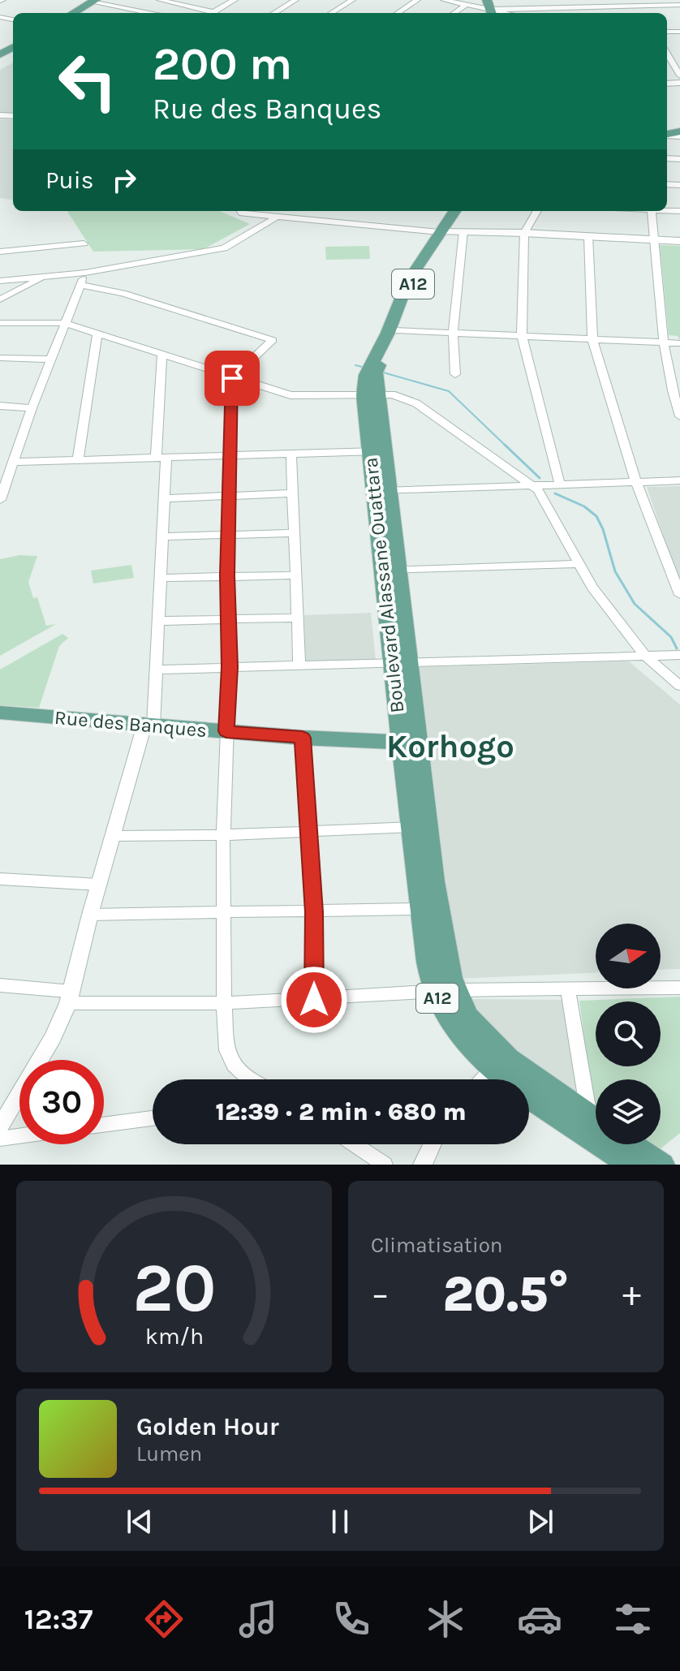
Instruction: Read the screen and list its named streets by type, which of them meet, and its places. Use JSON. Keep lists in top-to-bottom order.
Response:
{
  "streets": {
    "main road": ["A12", "Boulevard Alassane Ouattara", "Rue des Banques"]
  },
  "crossings": [
    ["Boulevard Alassane Ouattara", "Rue des Banques"]
  ],
  "districts": ["Korhogo"],
  "north": "right",
  "page": {
    "turn": ["200 m", "Rue des Banques"],
    "then": "Puis",
    "limit": "30",
    "trip": "12:39 · 2 min · 680 m",
    "tile": "Climatisation",
    "heat": ["−", "20.5°", "+"],
    "song": ["Golden Hour", "Lumen"],
    "tabs": "12:37",
    "gauge": ["20", "km/h"]
  }
}
